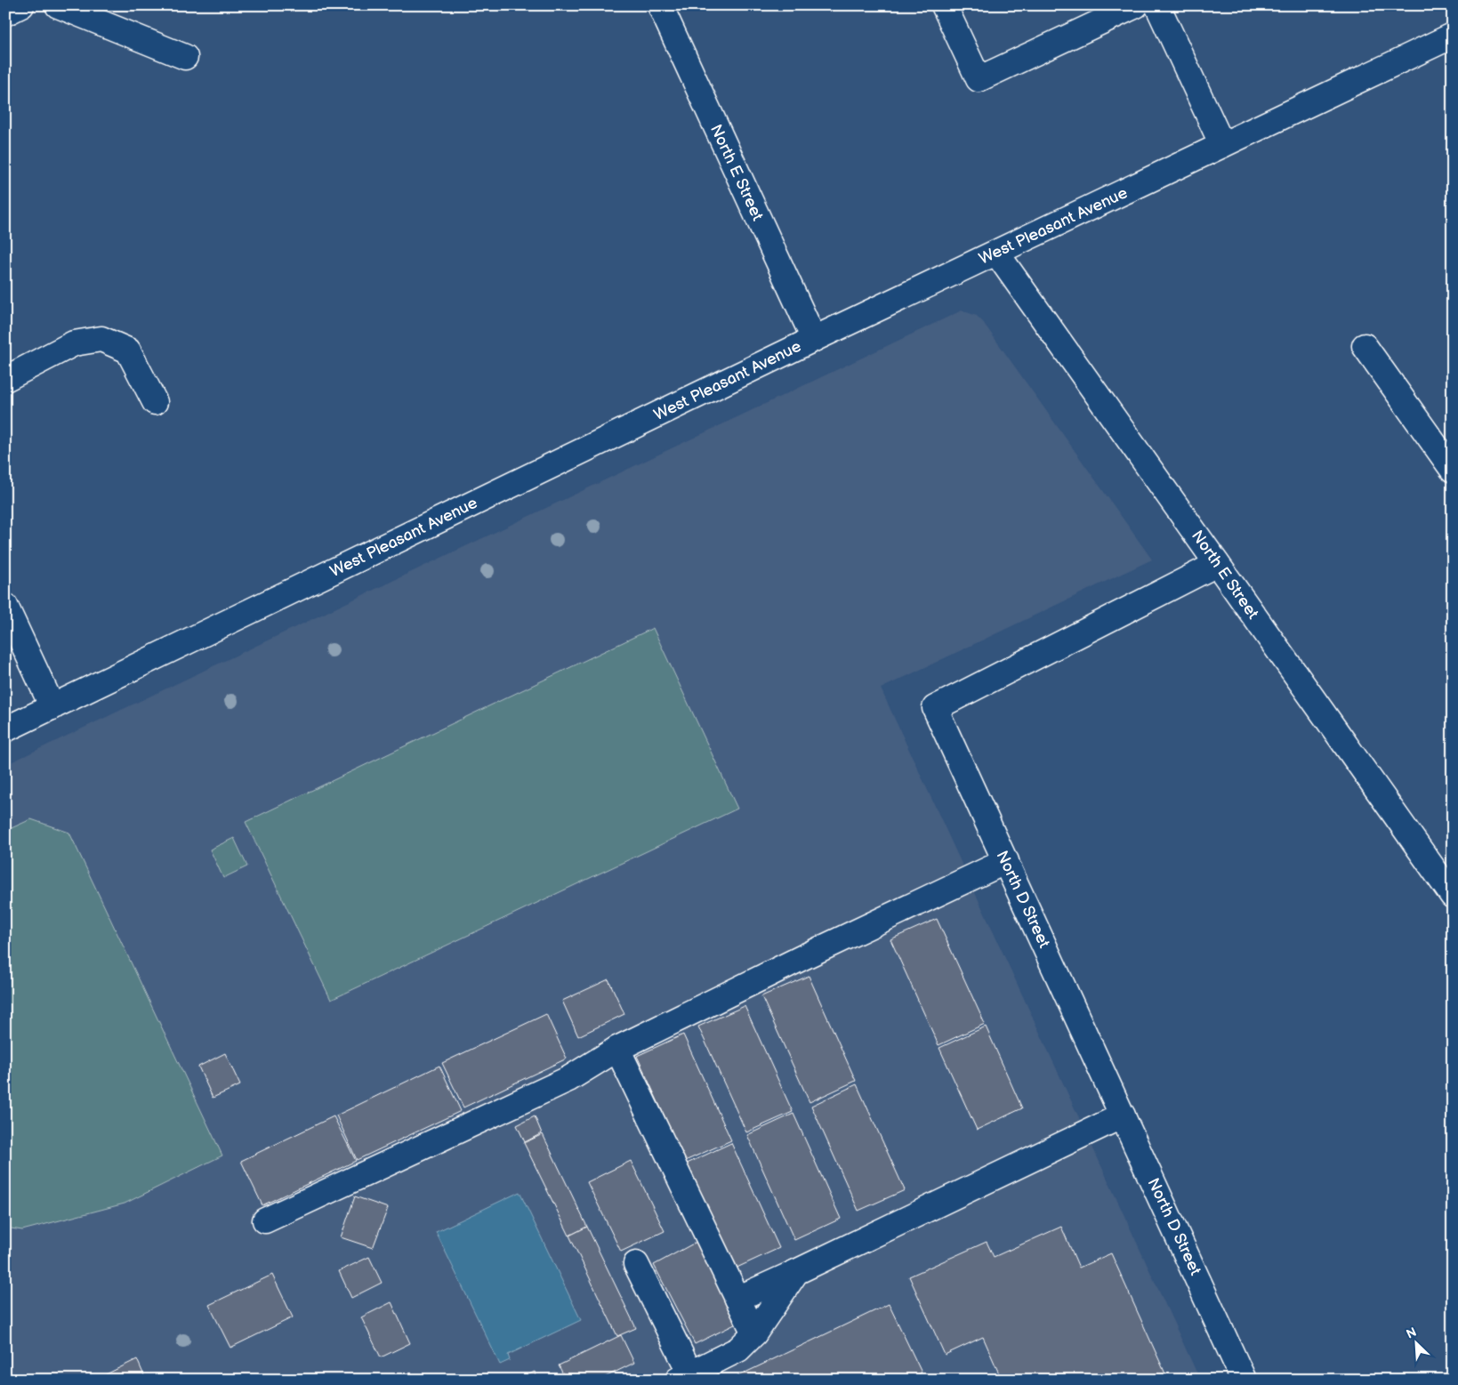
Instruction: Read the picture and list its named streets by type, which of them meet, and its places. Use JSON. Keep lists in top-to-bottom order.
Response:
{
  "streets": {
    "street": ["North E Street", "West Pleasant Avenue", "North D Street"]
  },
  "crossings": [
    ["North E Street", "West Pleasant Avenue"],
    ["North E Street", "North D Street"]
  ],
  "north": "top left"
}
